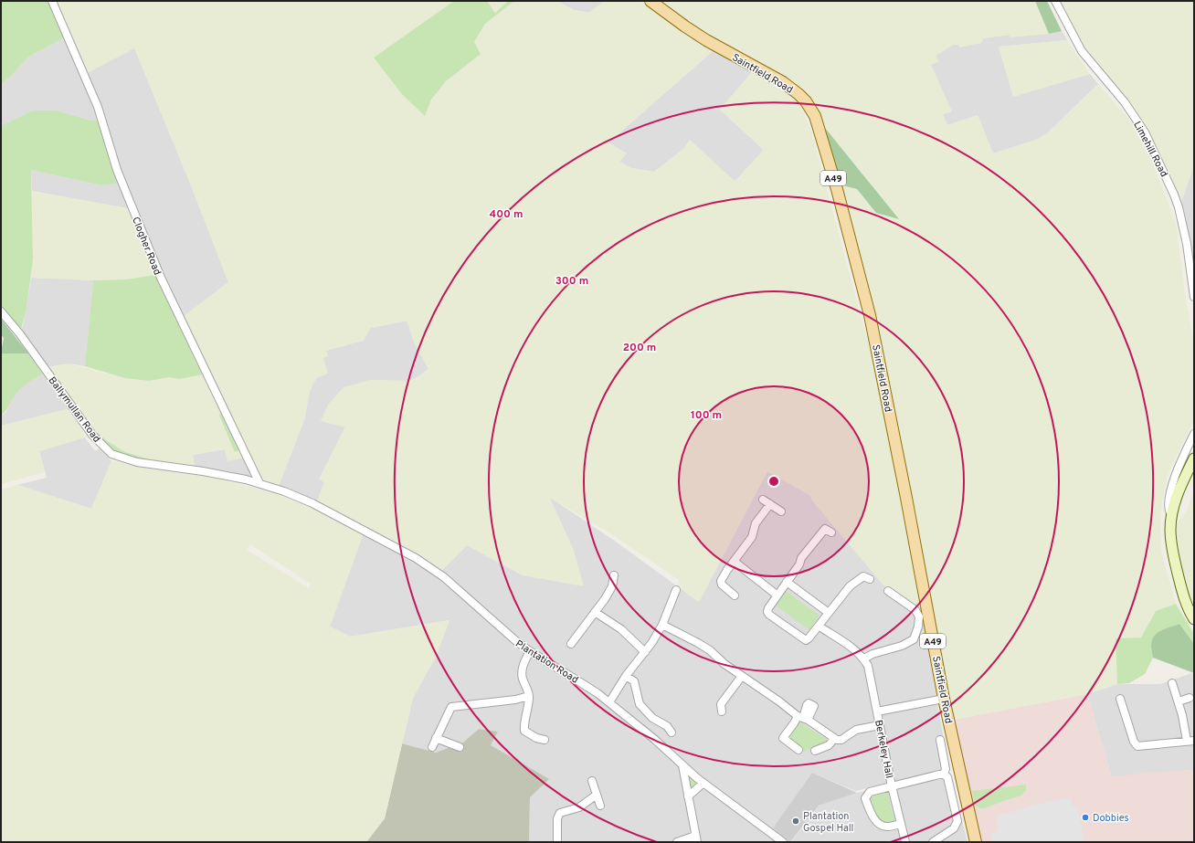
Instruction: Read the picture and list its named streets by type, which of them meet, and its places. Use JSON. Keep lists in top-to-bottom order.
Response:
{
  "streets": {
    "main road": ["Saintfield Road", "A49"],
    "street": [
      "Limehill Road",
      "Clogher Road",
      "Ballymullan Road",
      "Plantation Road",
      "Berkeley Hall"
    ]
  },
  "crossings": [
    ["Saintfield Road", "Berkeley Hall"],
    ["Clogher Road", "Ballymullan Road"],
    ["Clogher Road", "Plantation Road"],
    ["Ballymullan Road", "Plantation Road"]
  ],
  "places": ["Dobbies", "Plantation Gospel Hall"],
  "rings": [
    "400 m",
    "300 m",
    "200 m",
    "100 m"
  ]
}
